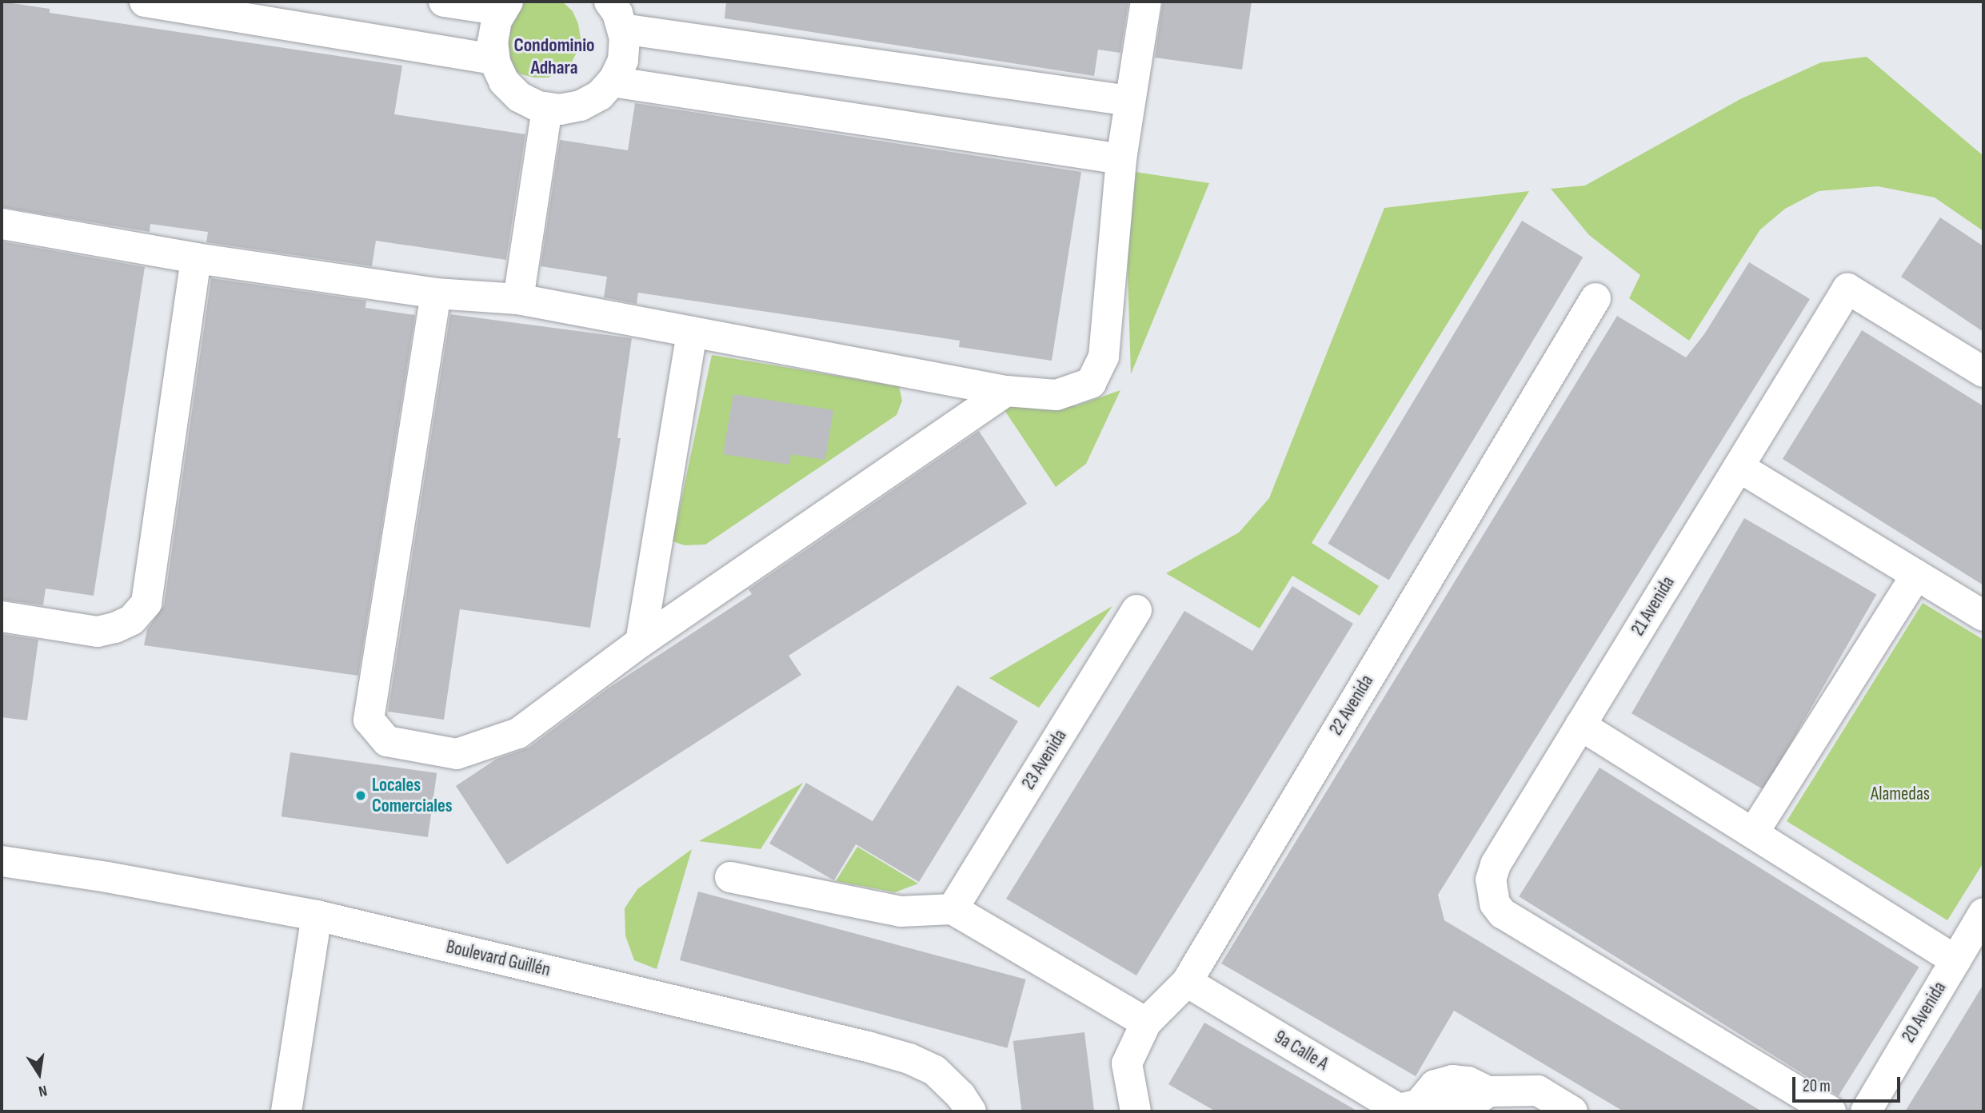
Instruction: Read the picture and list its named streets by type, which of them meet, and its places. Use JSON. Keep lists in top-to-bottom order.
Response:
{
  "streets": {
    "street": [
      "21 Avenida",
      "22 Avenida",
      "23 Avenida",
      "Boulevard Guillén",
      "20 Avenida",
      "9a Calle A"
    ]
  },
  "crossings": [
    ["22 Avenida", "9a Calle A"]
  ],
  "districts": ["Condominio Adhara"],
  "parks": ["Alamedas"],
  "places": ["Locales Comerciales"],
  "scale_bar": "20 m",
  "north": "bottom"
}
